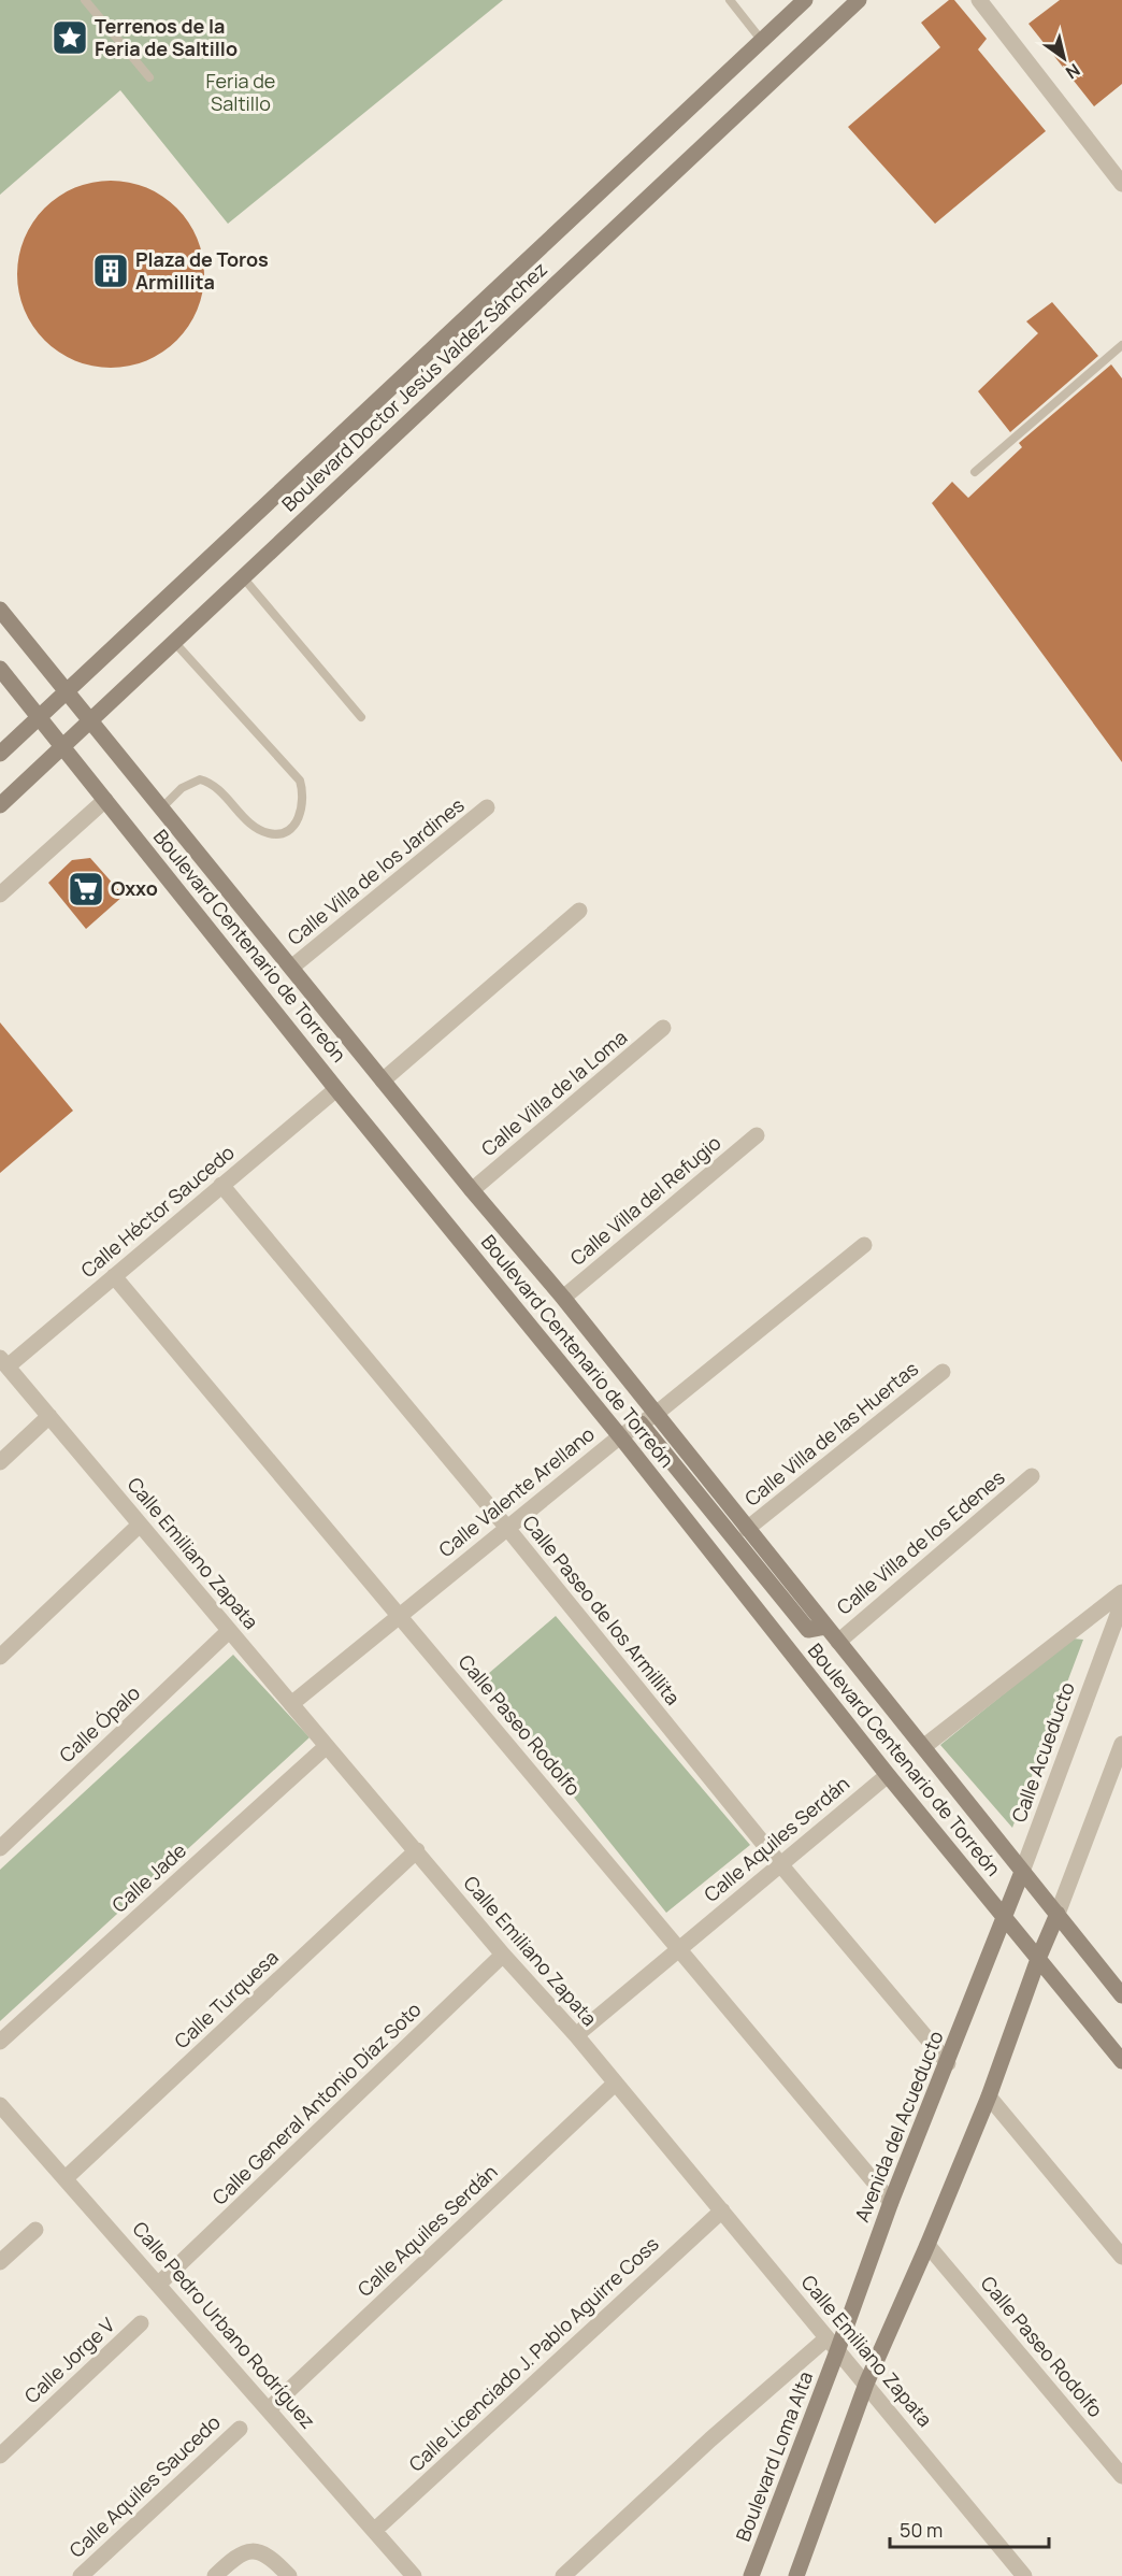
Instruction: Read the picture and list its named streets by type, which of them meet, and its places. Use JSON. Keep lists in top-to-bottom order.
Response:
{
  "streets": {
    "street": [
      "Boulevard Doctor Jesús Valdez Sánchez",
      "Calle Villa de los Jardines",
      "Boulevard Centenario de Torreón",
      "Calle Villa de la Loma",
      "Calle Villa del Refugio",
      "Calle Héctor Saucedo",
      "Calle Villa de las Huertas",
      "Calle Valente Arellano",
      "Calle Villa de los Edenes",
      "Calle Emiliano Zapata",
      "Calle Paseo de los Armillita",
      "Calle Ópalo",
      "Calle Paseo Rodolfo",
      "Calle Acueducto",
      "Calle Aquiles Serdán",
      "Calle Jade",
      "Calle Turquesa",
      "Calle General Antonio Díaz Soto",
      "Avenida del Acueducto",
      "Calle Pedro Urbano Rodríguez",
      "Calle Licenciado J. Pablo Aguirre Coss",
      "Calle Jorge V",
      "Boulevard Loma Alta",
      "Calle Aquiles Saucedo"
    ]
  },
  "crossings": [
    ["Boulevard Doctor Jesús Valdez Sánchez", "Boulevard Centenario de Torreón"],
    ["Calle Villa de los Jardines", "Boulevard Centenario de Torreón"],
    ["Boulevard Centenario de Torreón", "Calle Villa de la Loma"],
    ["Boulevard Centenario de Torreón", "Calle Villa del Refugio"],
    ["Boulevard Centenario de Torreón", "Calle Héctor Saucedo"],
    ["Boulevard Centenario de Torreón", "Calle Villa de las Huertas"],
    ["Boulevard Centenario de Torreón", "Calle Valente Arellano"],
    ["Boulevard Centenario de Torreón", "Calle Villa de los Edenes"],
    ["Boulevard Centenario de Torreón", "Calle Acueducto"],
    ["Boulevard Centenario de Torreón", "Calle Aquiles Serdán"],
    ["Boulevard Centenario de Torreón", "Avenida del Acueducto"],
    ["Calle Héctor Saucedo", "Calle Emiliano Zapata"],
    ["Calle Héctor Saucedo", "Calle Paseo de los Armillita"],
    ["Calle Héctor Saucedo", "Calle Paseo Rodolfo"],
    ["Calle Valente Arellano", "Calle Emiliano Zapata"],
    ["Calle Valente Arellano", "Calle Paseo de los Armillita"],
    ["Calle Valente Arellano", "Calle Paseo Rodolfo"],
    ["Calle Emiliano Zapata", "Calle Ópalo"],
    ["Calle Emiliano Zapata", "Calle Aquiles Serdán"],
    ["Calle Emiliano Zapata", "Calle Jade"],
    ["Calle Emiliano Zapata", "Calle Turquesa"],
    ["Calle Emiliano Zapata", "Calle General Antonio Díaz Soto"],
    ["Calle Emiliano Zapata", "Avenida del Acueducto"],
    ["Calle Emiliano Zapata", "Calle Licenciado J. Pablo Aguirre Coss"],
    ["Calle Emiliano Zapata", "Boulevard Loma Alta"],
    ["Calle Paseo de los Armillita", "Calle Aquiles Serdán"],
    ["Calle Paseo de los Armillita", "Avenida del Acueducto"],
    ["Calle Paseo Rodolfo", "Calle Aquiles Serdán"],
    ["Calle Paseo Rodolfo", "Avenida del Acueducto"],
    ["Calle Acueducto", "Avenida del Acueducto"],
    ["Calle Aquiles Serdán", "Calle Pedro Urbano Rodríguez"],
    ["Calle Turquesa", "Calle Pedro Urbano Rodríguez"],
    ["Calle General Antonio Díaz Soto", "Calle Pedro Urbano Rodríguez"],
    ["Avenida del Acueducto", "Boulevard Loma Alta"],
    ["Calle Pedro Urbano Rodríguez", "Calle Licenciado J. Pablo Aguirre Coss"]
  ],
  "parks": ["Feria de Saltillo"],
  "places": {
    "place": ["Terrenos de la Feria de Saltillo"],
    "building": ["Plaza de Toros Armillita"],
    "supermarket": ["Oxxo"]
  },
  "scale_bar": "50 m",
  "north": "bottom right"
}
